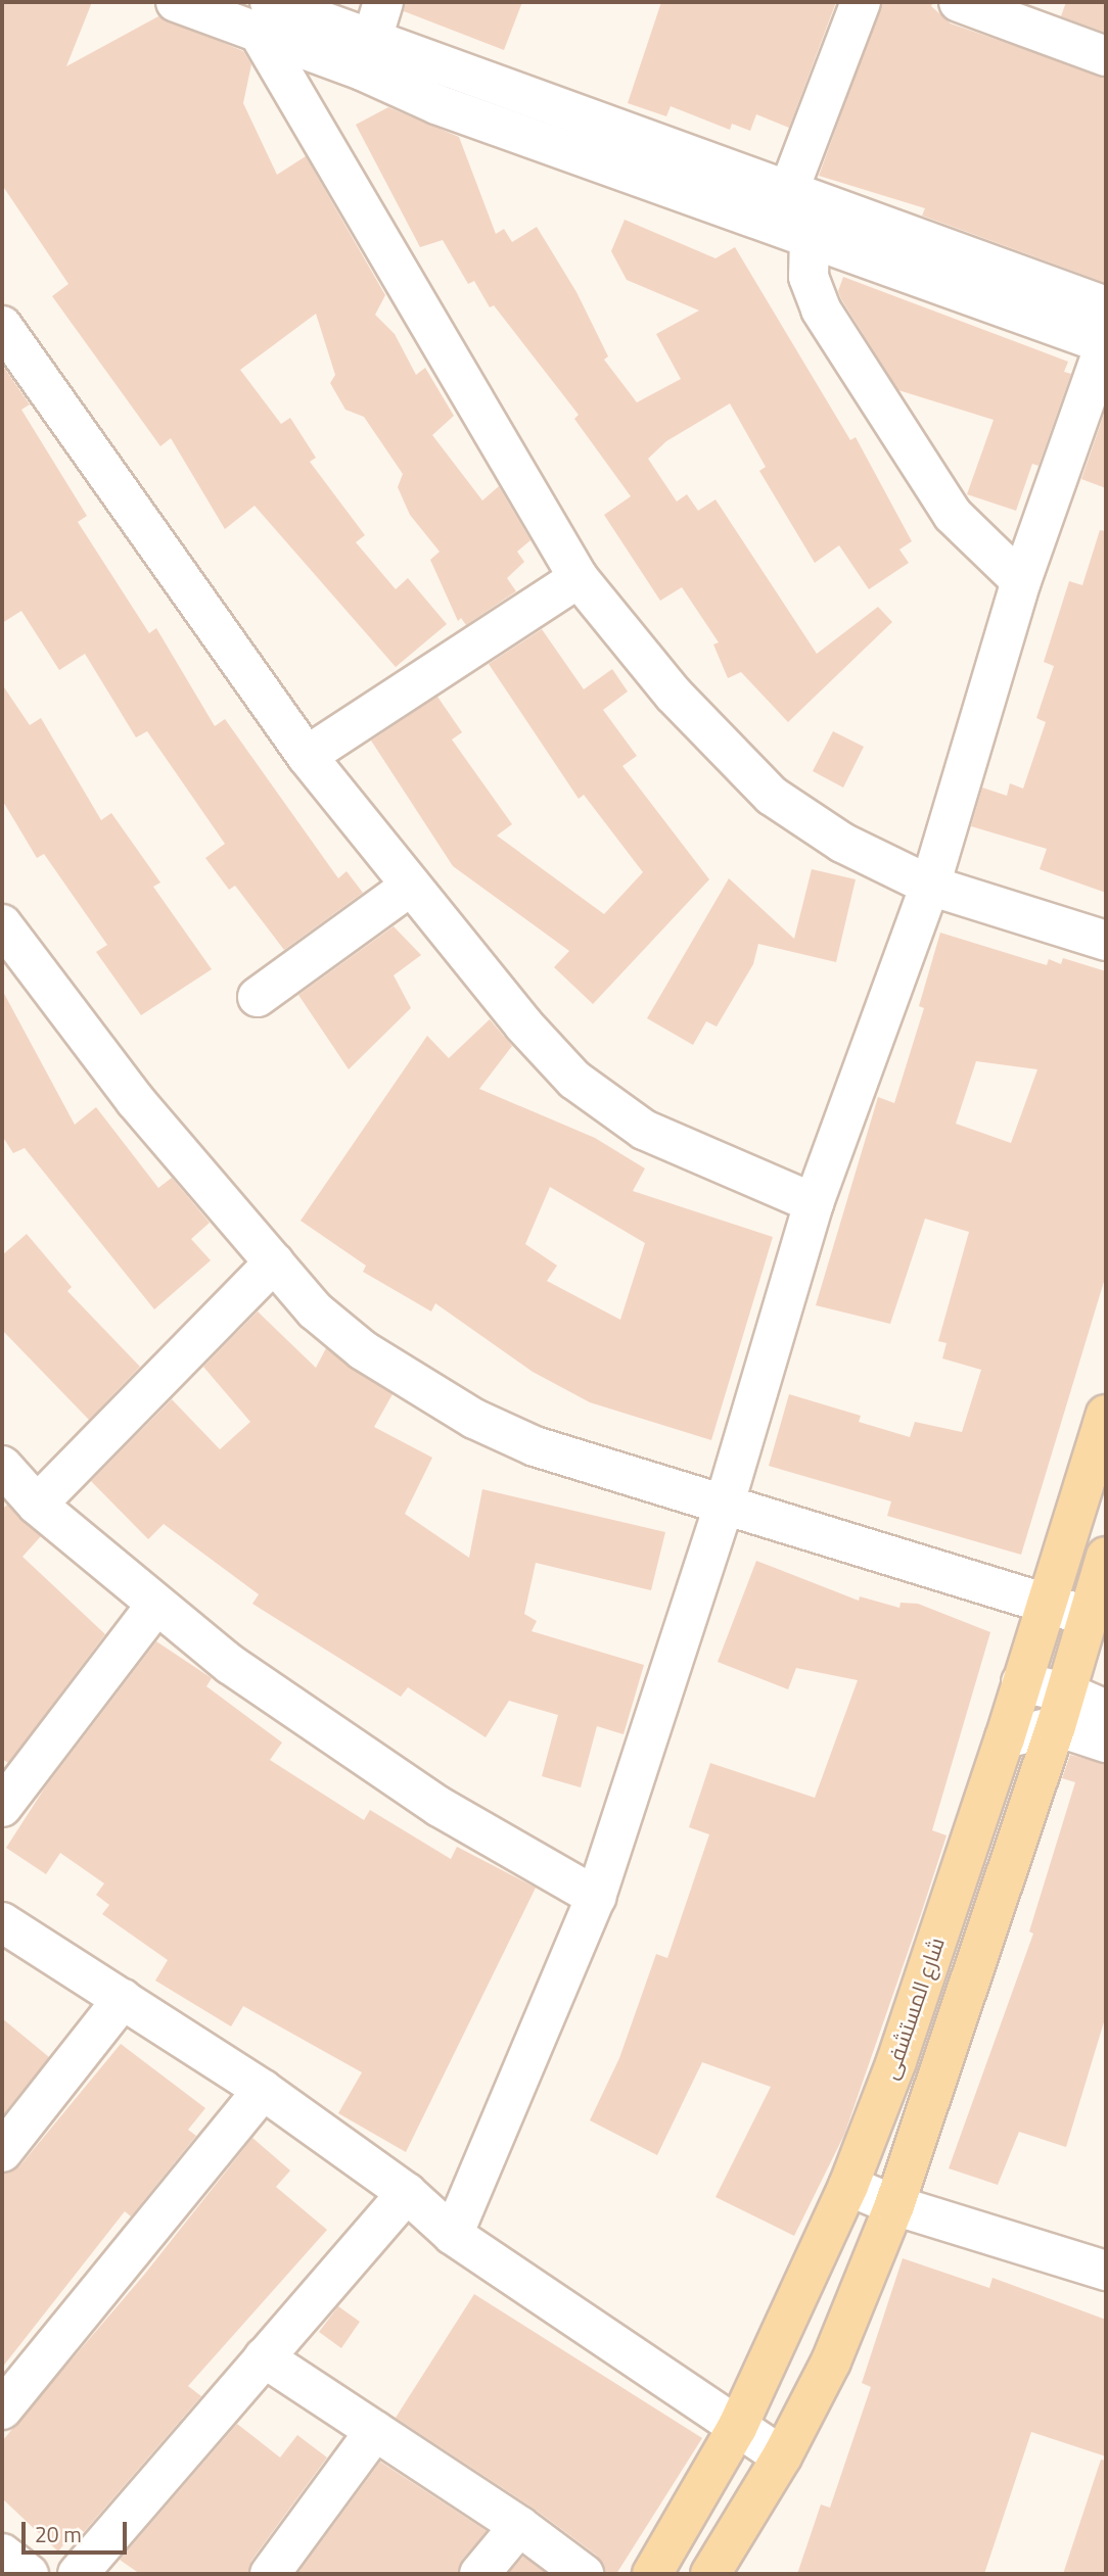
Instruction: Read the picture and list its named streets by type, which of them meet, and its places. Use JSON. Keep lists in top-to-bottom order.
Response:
{
  "streets": {
    "main road": ["شارع المستشفى"]
  },
  "scale_bar": "20 m"
}
